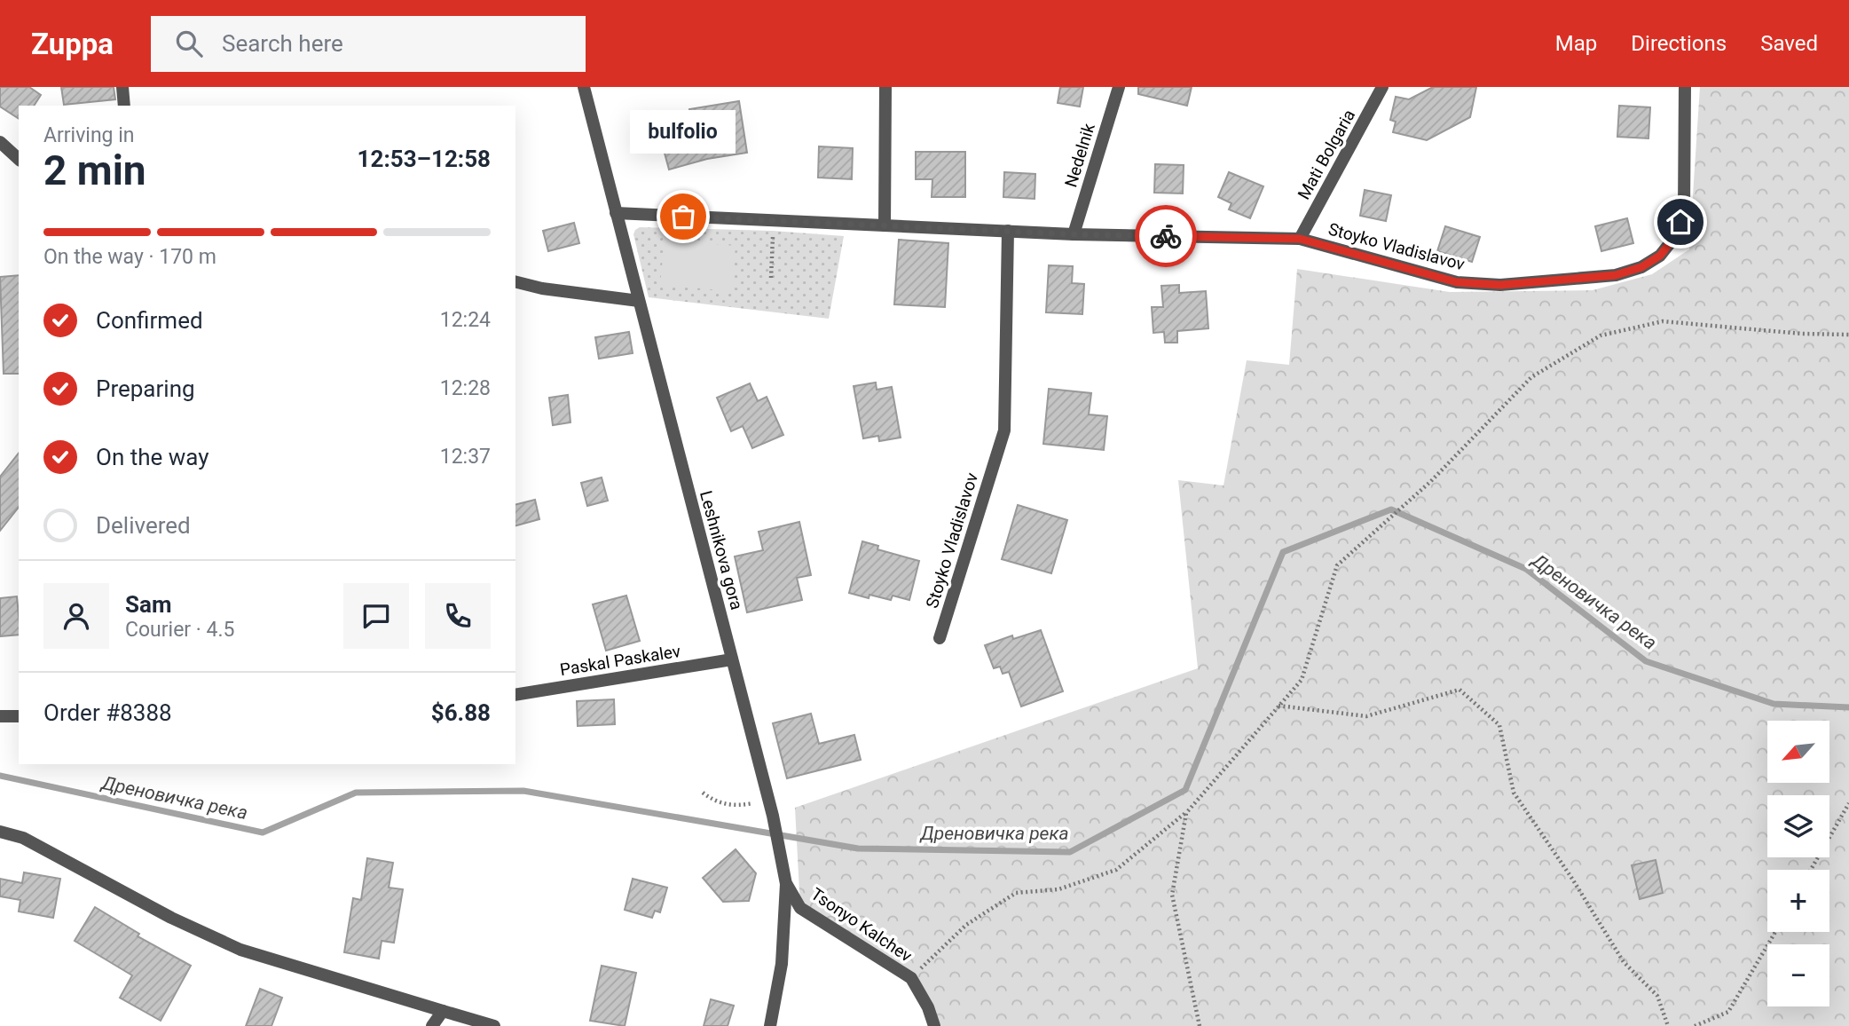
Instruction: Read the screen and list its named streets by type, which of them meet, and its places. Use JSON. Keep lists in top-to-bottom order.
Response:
{
  "streets": {
    "street": [
      "Mati Bolgaria",
      "Nedelnik",
      "Stoyko Vladislavov",
      "Leshnikova gora",
      "Paskal Paskalev",
      "Tsonyo Kalchev"
    ]
  },
  "crossings": [
    ["Mati Bolgaria", "Stoyko Vladislavov"],
    ["Nedelnik", "Stoyko Vladislavov"],
    ["Stoyko Vladislavov", "Leshnikova gora"],
    ["Leshnikova gora", "Paskal Paskalev"],
    ["Leshnikova gora", "Tsonyo Kalchev"]
  ],
  "water": ["Дреновичка река"],
  "places": ["bulfolio"],
  "north": "bottom left",
  "page": {
    "header": "Zuppa",
    "search": "Search here",
    "nav": ["Map", "Directions", "Saved"],
    "heading": ["2 min", "Arriving in", "12:53–12:58"],
    "panel": [
      "Sam",
      "Courier · 4.5",
      "Order #8388",
      "$6.88"
    ],
    "bubble": "bulfolio",
    "bar": "On the way · 170 m",
    "list": [
      ["Confirmed", "12:24"],
      ["Preparing", "12:28"],
      ["On the way", "12:37"],
      "Delivered"
    ],
    "map_buttons": ["+", "−"]
  }
}
